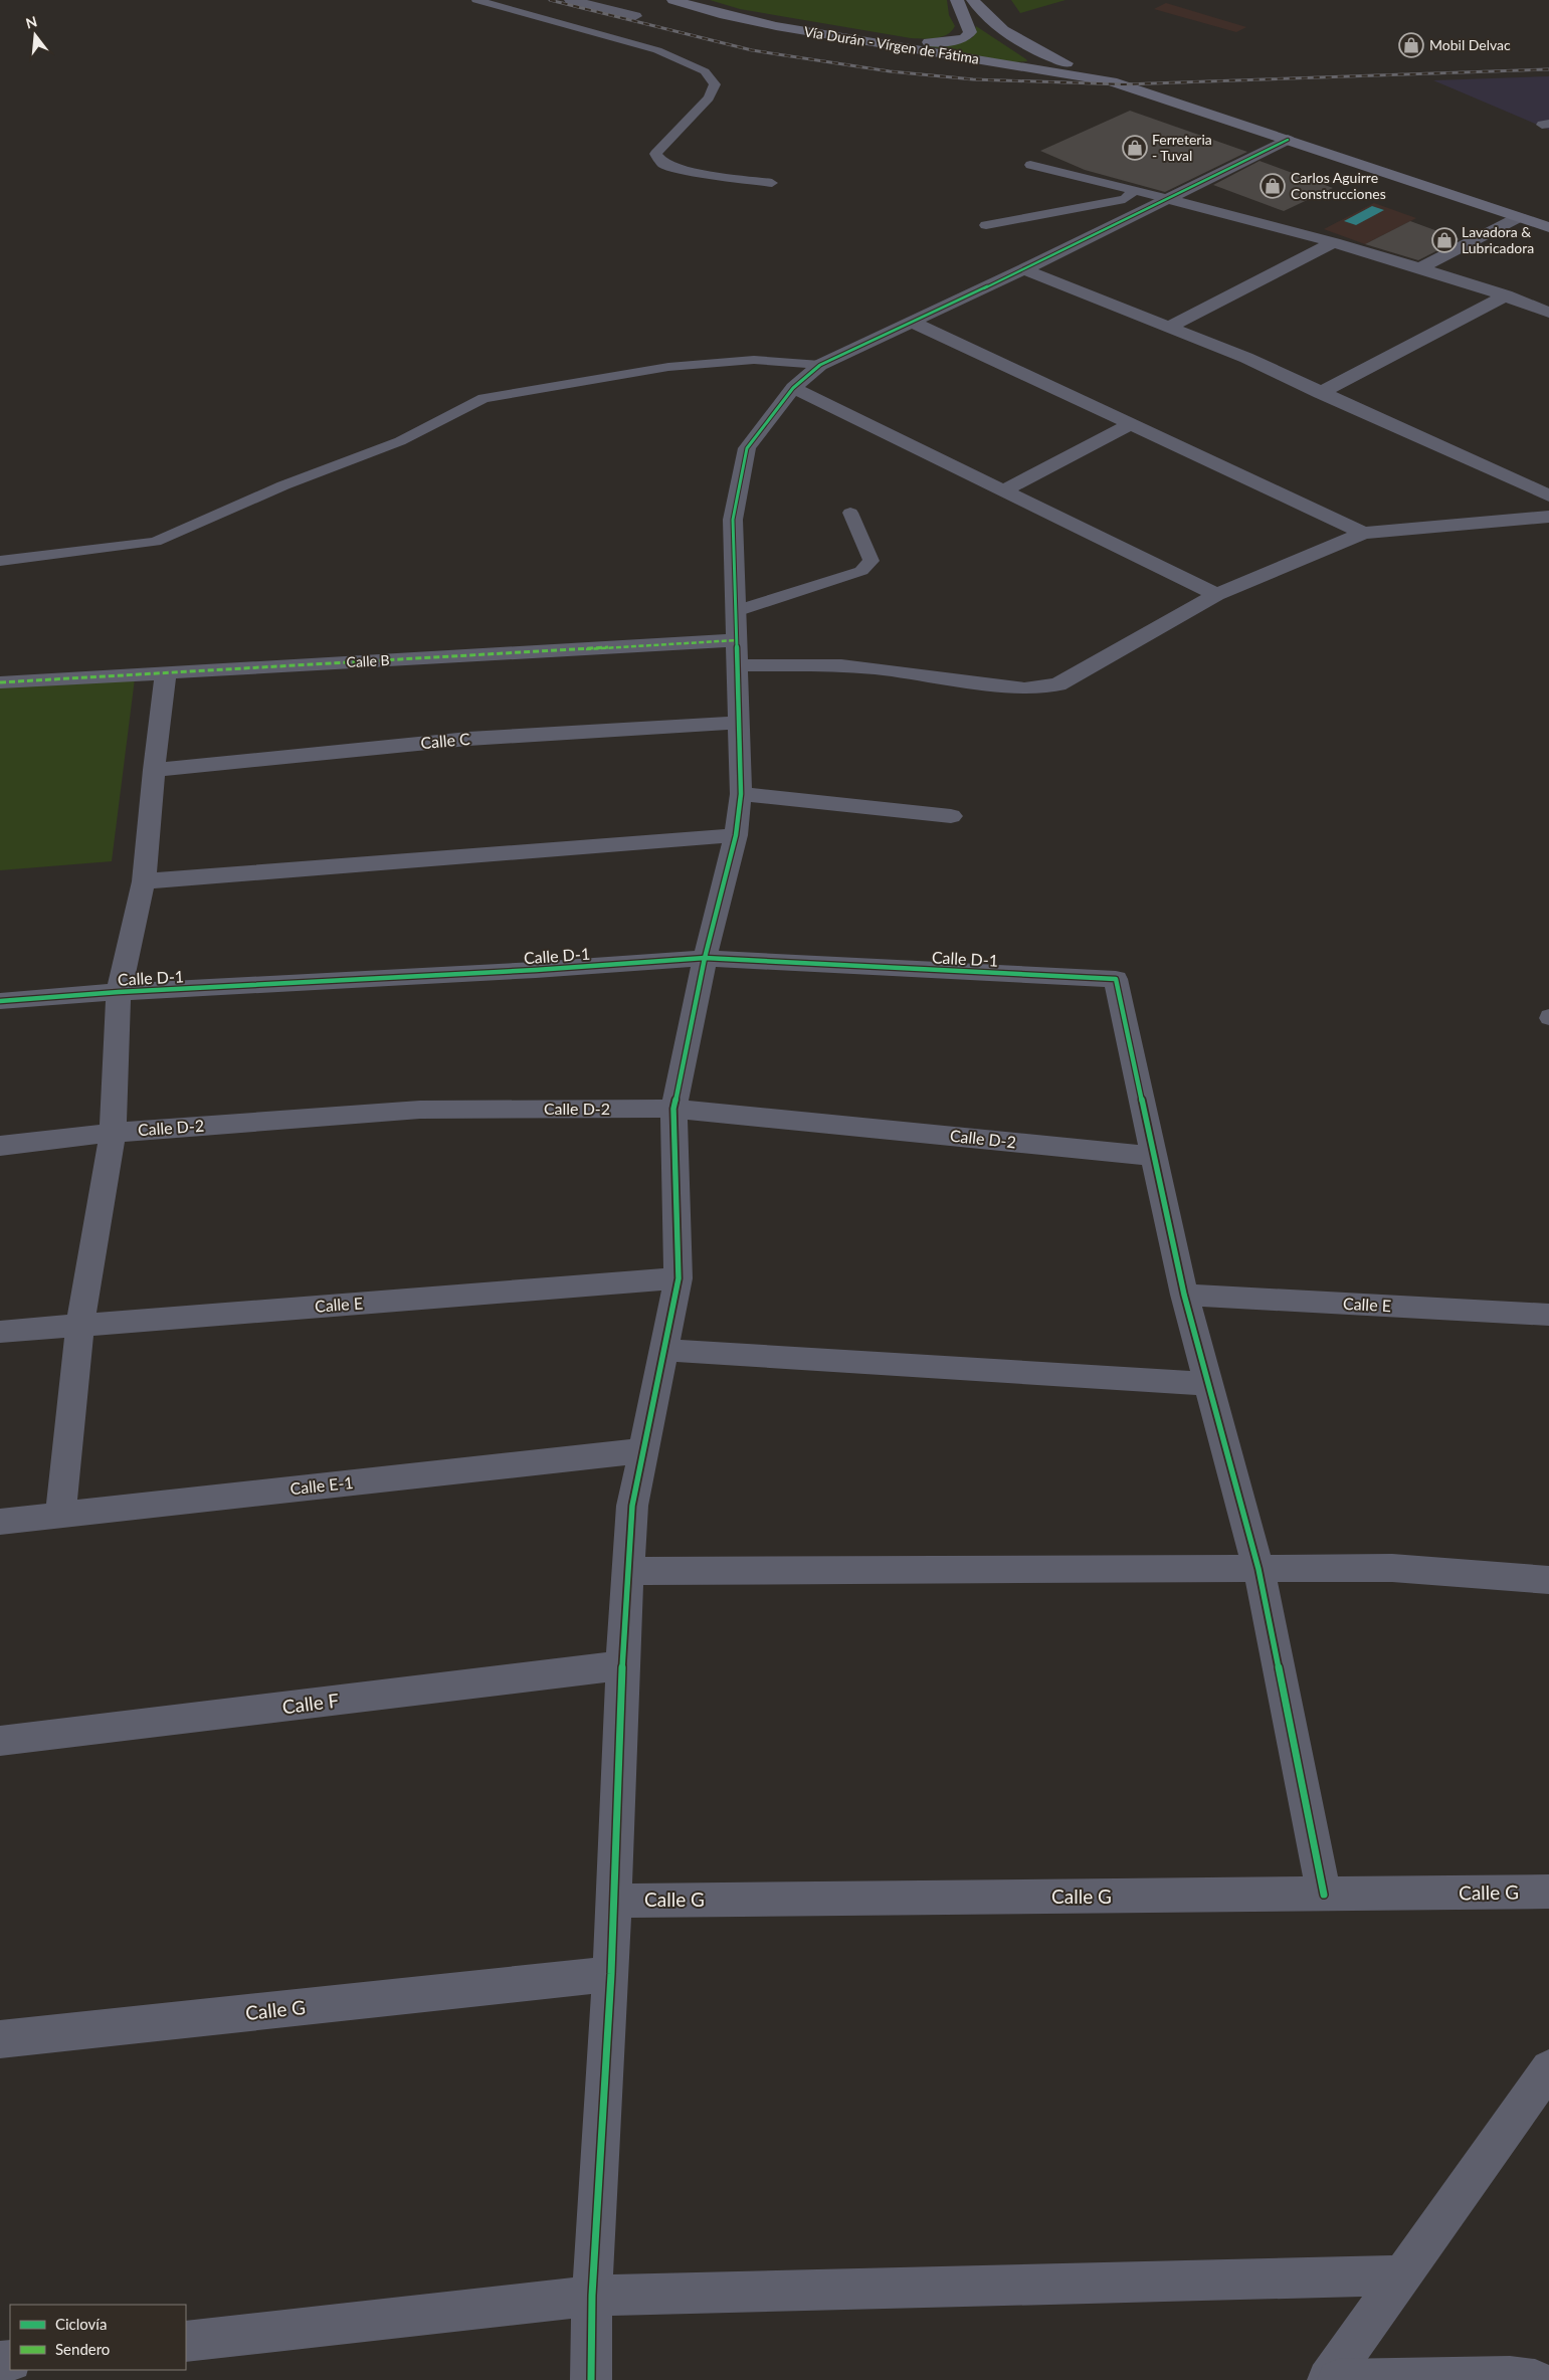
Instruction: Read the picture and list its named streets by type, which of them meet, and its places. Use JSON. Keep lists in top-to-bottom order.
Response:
{
  "streets": {
    "main road": ["Vía Durán - Vírgen de Fátima"],
    "street": [
      "Calle B",
      "Calle C",
      "Calle D-1",
      "Calle D-2",
      "Calle E",
      "Calle E-1",
      "Calle F",
      "Calle G"
    ]
  },
  "crossings": [
    ["Calle D-1", "Calle D-2"]
  ],
  "places": {
    "shop": [
      "Mobil Delvac",
      "Ferreteria - Tuval",
      "Carlos Aguirre Construcciones",
      "Lavadora & Lubricadora"
    ]
  },
  "legend": ["Ciclovía", "Sendero"],
  "north": "top"
}
